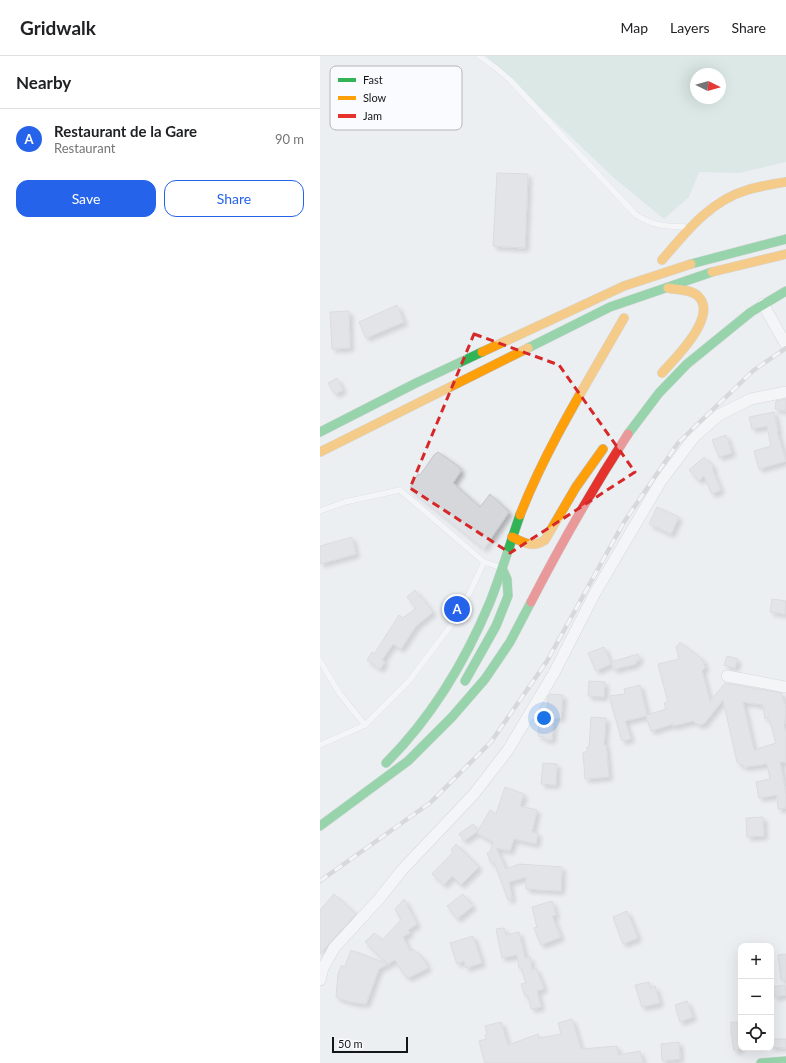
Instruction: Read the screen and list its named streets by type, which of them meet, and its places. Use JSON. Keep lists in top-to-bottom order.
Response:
{
  "legend": ["Fast", "Slow", "Jam"],
  "scale_bar": "50 m",
  "north": "right",
  "page": {
    "header": "Gridwalk",
    "nav": ["Map", "Layers", "Share"],
    "heading": "Nearby",
    "list": [
      {
        "mark": "A",
        "name": "Restaurant de la Gare",
        "note": "Restaurant",
        "value": "90 m"
      }
    ],
    "buttons": ["Save", "Share"],
    "pins": "A",
    "map_buttons": ["+", "−"],
    "scale": "50 m"
  }
}
